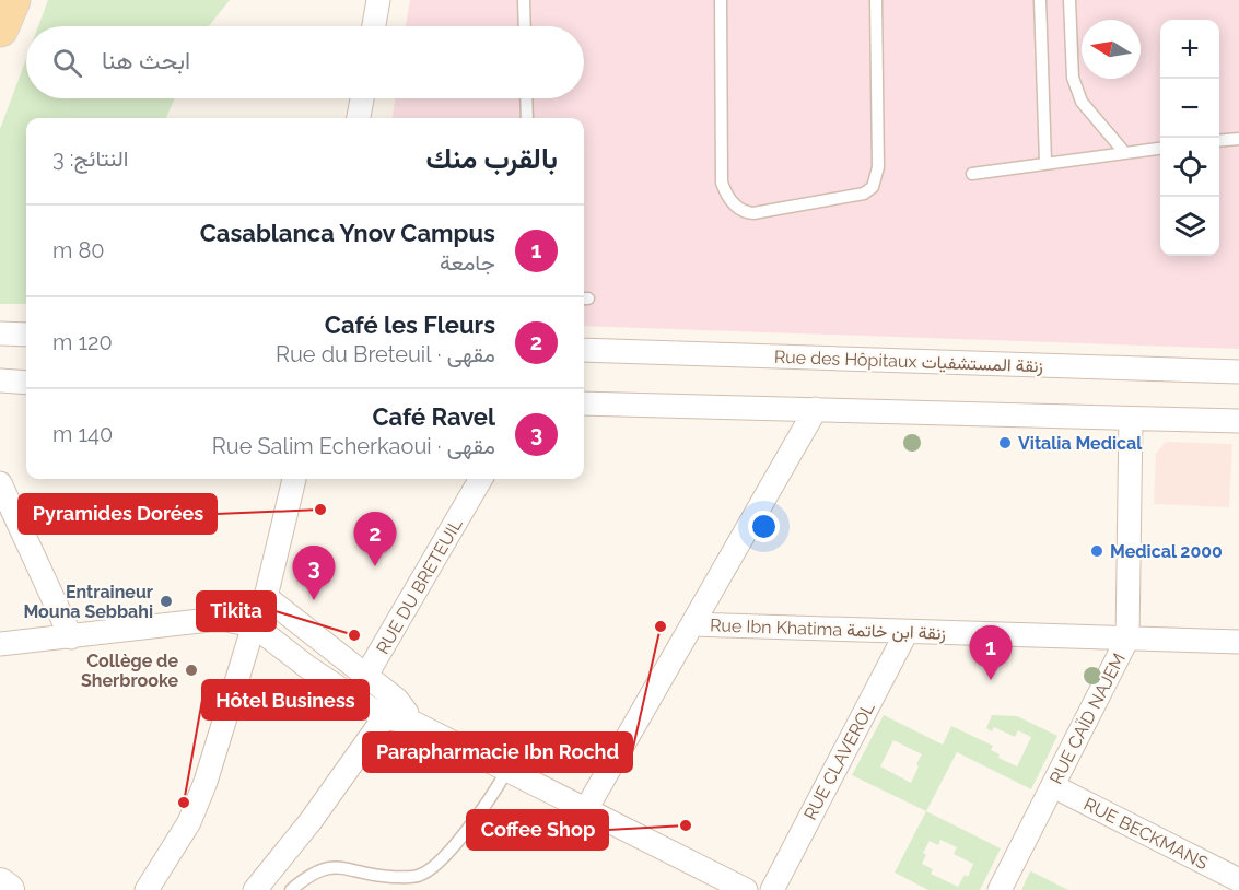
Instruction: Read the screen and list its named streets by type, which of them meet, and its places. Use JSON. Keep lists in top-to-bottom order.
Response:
{
  "streets": {
    "street": [
      "Rue des Hôpitaux زنقة المستشفيات",
      "RUE DU BRETEUIL",
      "Rue Ibn Khatima زنقة ابن خاتمة",
      "RUE CAÏD NAJEM",
      "RUE CLAVEROL",
      "RUE BECKMANS"
    ]
  },
  "crossings": [
    ["Rue Ibn Khatima زنقة ابن خاتمة", "RUE CAÏD NAJEM"],
    ["Rue Ibn Khatima زنقة ابن خاتمة", "RUE CLAVEROL"],
    ["RUE CAÏD NAJEM", "RUE BECKMANS"]
  ],
  "places": [
    "Vitalia Medical",
    "Pyramides Dorées",
    "Medical 2000",
    "Entraineur Mouna Sebbahi",
    "Parapharmacie Ibn Rochd",
    "Tikita",
    "Collège de Sherbrooke",
    "Hôtel Business",
    "Coffee Shop"
  ],
  "north": "left",
  "page": {
    "map_buttons": ["+", "−"],
    "search": "ابحث هنا",
    "heading": ["بالقرب منك", "النتائج: 3"],
    "list": [
      {
        "mark": "1",
        "name": "Casablanca Ynov Campus",
        "note": "جامعة",
        "value": "80 m"
      },
      {
        "mark": "2",
        "name": "Café les Fleurs",
        "note": "مقهى · Rue du Breteuil",
        "value": "120 m"
      },
      {
        "mark": "3",
        "name": "Café Ravel",
        "note": "مقهى · Rue Salim Echerkaoui",
        "value": "140 m"
      }
    ],
    "pins": ["2", "3", "1"]
  }
}
